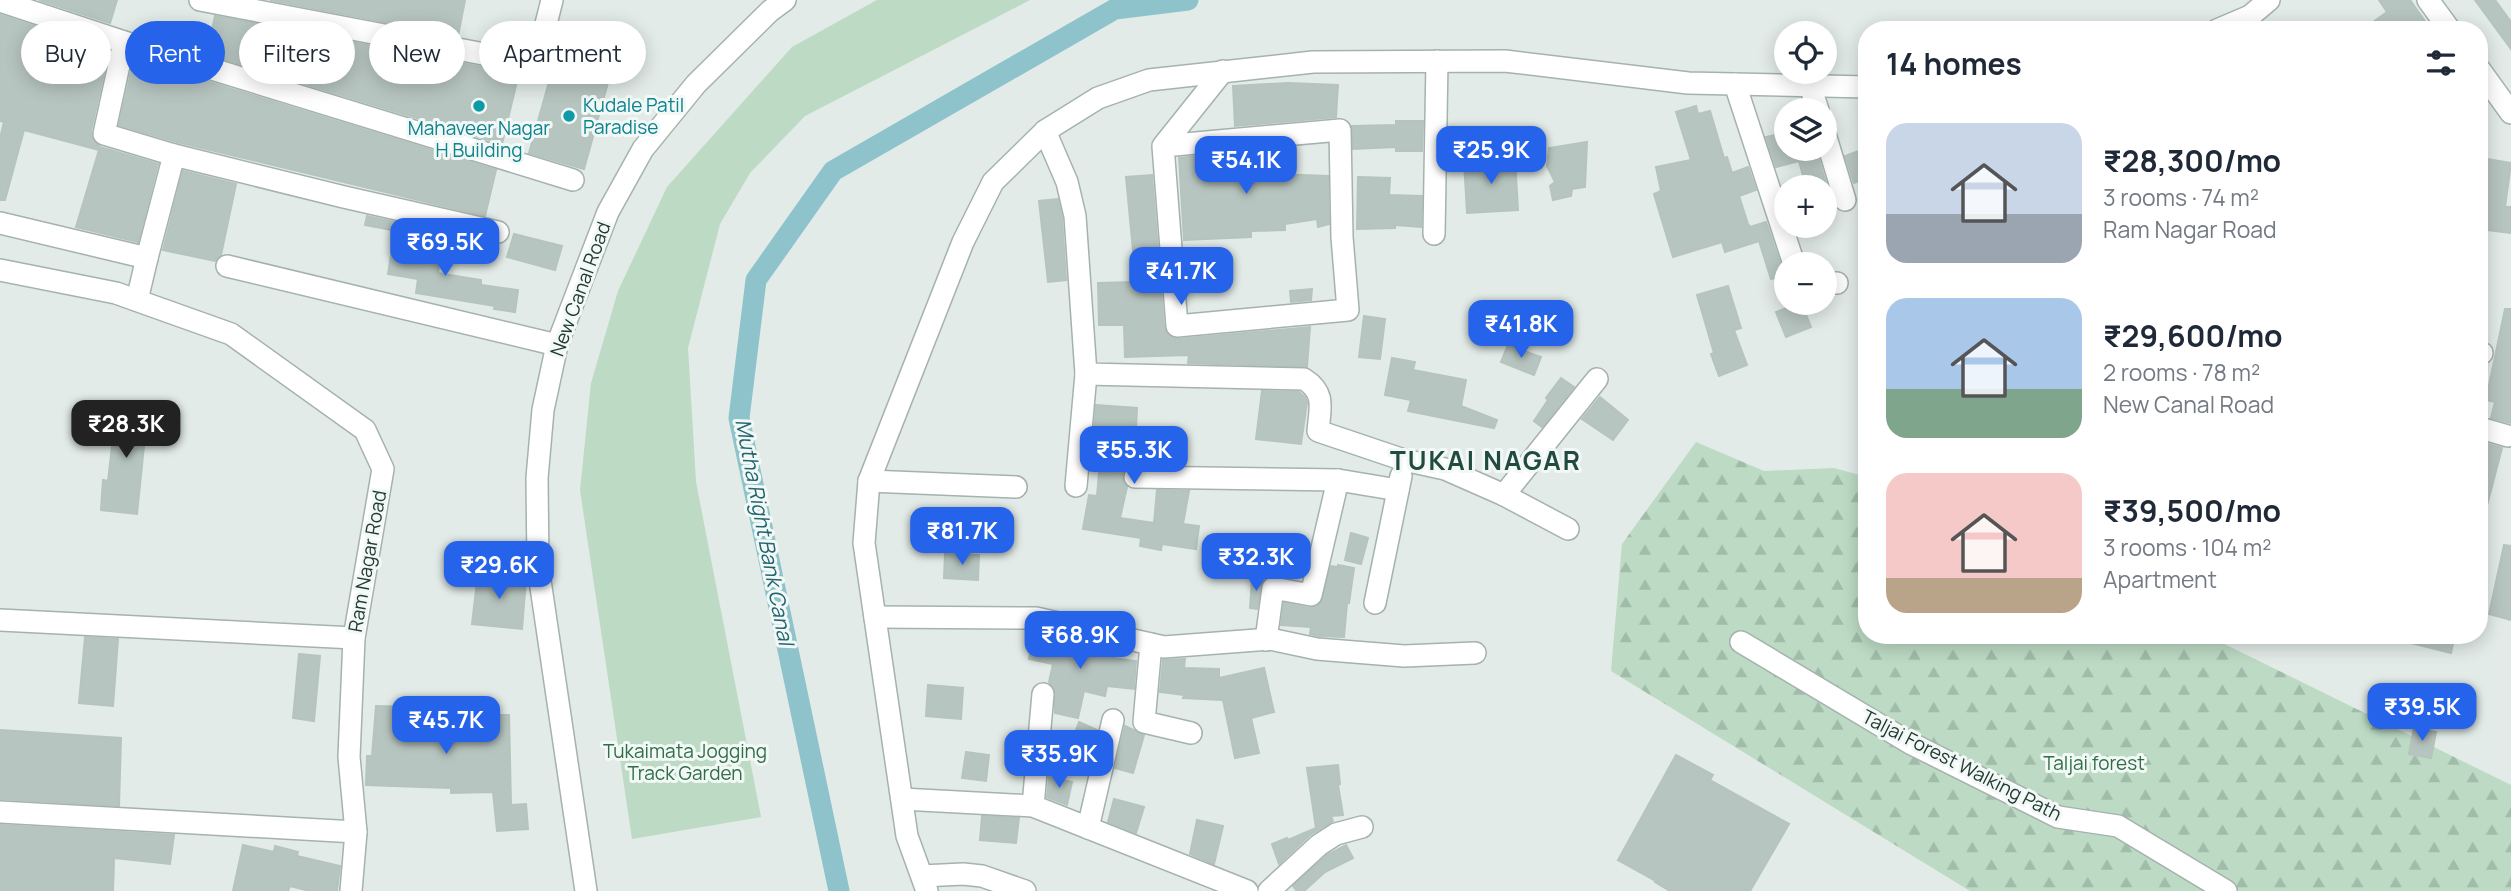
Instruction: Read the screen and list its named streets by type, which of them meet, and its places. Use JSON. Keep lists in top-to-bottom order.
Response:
{
  "streets": {
    "street": ["New Canal Road", "Ram Nagar Road", "Taljai Forest Walking Path"]
  },
  "districts": ["TUKAI NAGAR"],
  "water": ["Mutha Right Bank Canal"],
  "parks": ["Tukaimata Jogging Track Garden", "Taljai forest"],
  "places": ["Mahaveer Nagar H Building", "Kudale Patil Paradise"],
  "page": {
    "map_buttons": ["+", "−"],
    "chip": [
      "Buy",
      "Rent",
      "Filters",
      "New",
      "Apartment"
    ],
    "heading": "14 homes",
    "list": [
      {
        "name": "₹28,300/mo",
        "note": "3 rooms · 74 m² · Ram Nagar Road"
      },
      {
        "name": "₹29,600/mo",
        "note": "2 rooms · 78 m² · New Canal Road"
      },
      {
        "name": "₹39,500/mo",
        "note": "3 rooms · 104 m² · Apartment"
      }
    ],
    "price": [
      "₹25.9K",
      "₹54.1K",
      "₹69.5K",
      "₹41.7K",
      "₹41.8K",
      "₹28.3K",
      "₹55.3K",
      "₹81.7K",
      "₹32.3K",
      "₹29.6K",
      "₹68.9K",
      "₹39.5K",
      "₹45.7K",
      "₹35.9K"
    ]
  }
}
